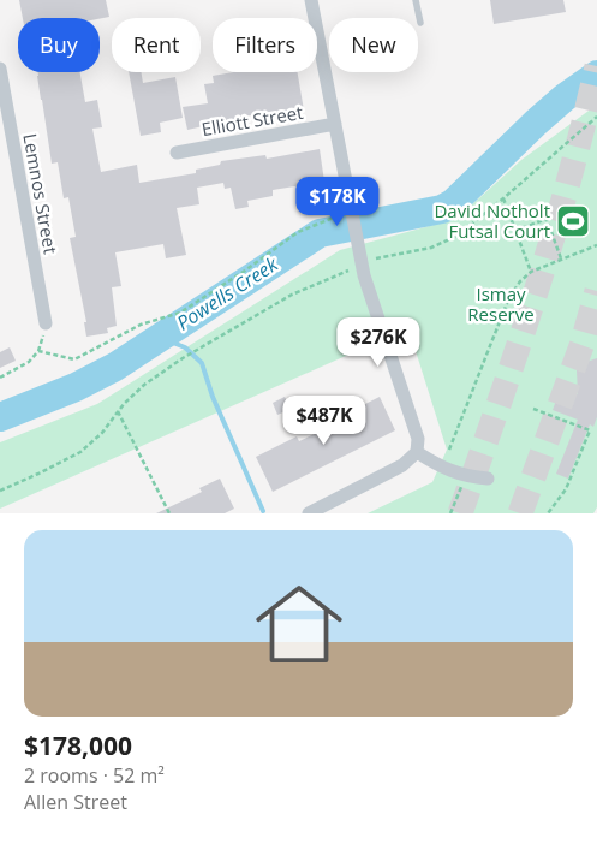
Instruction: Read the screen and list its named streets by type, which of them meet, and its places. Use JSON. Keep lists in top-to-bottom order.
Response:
{
  "streets": {
    "street": ["Elliott Street", "Lemnos Street"]
  },
  "water": ["Powells Creek"],
  "parks": ["Ismay Reserve"],
  "places": {
    "sports": ["David Notholt Futsal Court"]
  },
  "page": {
    "chip": [
      "Buy",
      "Rent",
      "Filters",
      "New"
    ],
    "price": ["$178K", "$276K", "$487K"],
    "list": [
      {
        "name": "$178,000",
        "note": "2 rooms · 52 m² · Allen Street"
      }
    ]
  }
}
